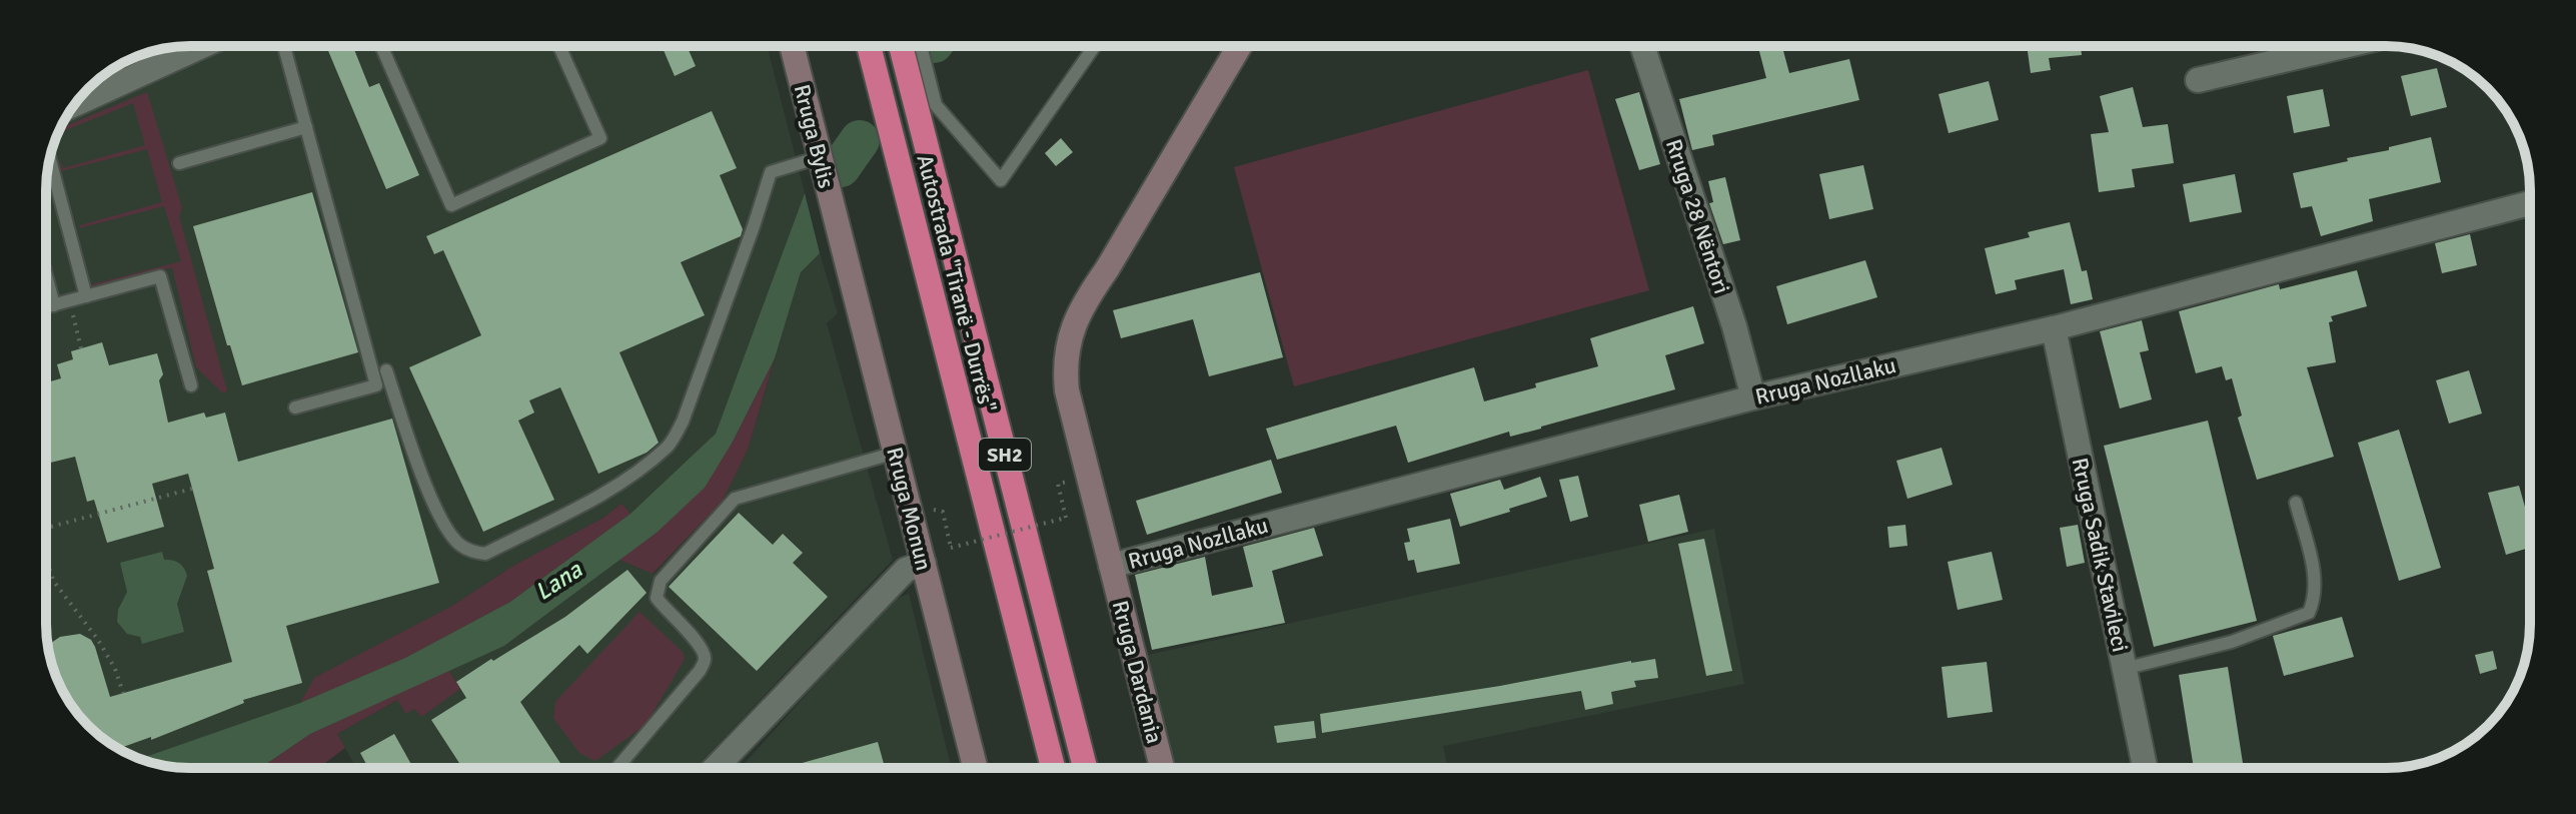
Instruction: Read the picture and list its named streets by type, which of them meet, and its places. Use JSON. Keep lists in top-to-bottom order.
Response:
{
  "streets": {
    "highway": ["Autostrada \"Tiranë - Durrës\"", "SH2"],
    "main road": ["Rruga Bylis", "Rruga Monun", "Rruga Dardania"],
    "street": ["Rruga 28 Nëntori", "Rruga Nozllaku", "Rruga Sadik Stavileci"]
  },
  "crossings": [
    ["Rruga Bylis", "Rruga Monun"],
    ["Rruga 28 Nëntori", "Rruga Nozllaku"],
    ["Rruga Nozllaku", "Rruga Sadik Stavileci"],
    ["Rruga Nozllaku", "Rruga Dardania"]
  ],
  "water": ["Lana"]
}
